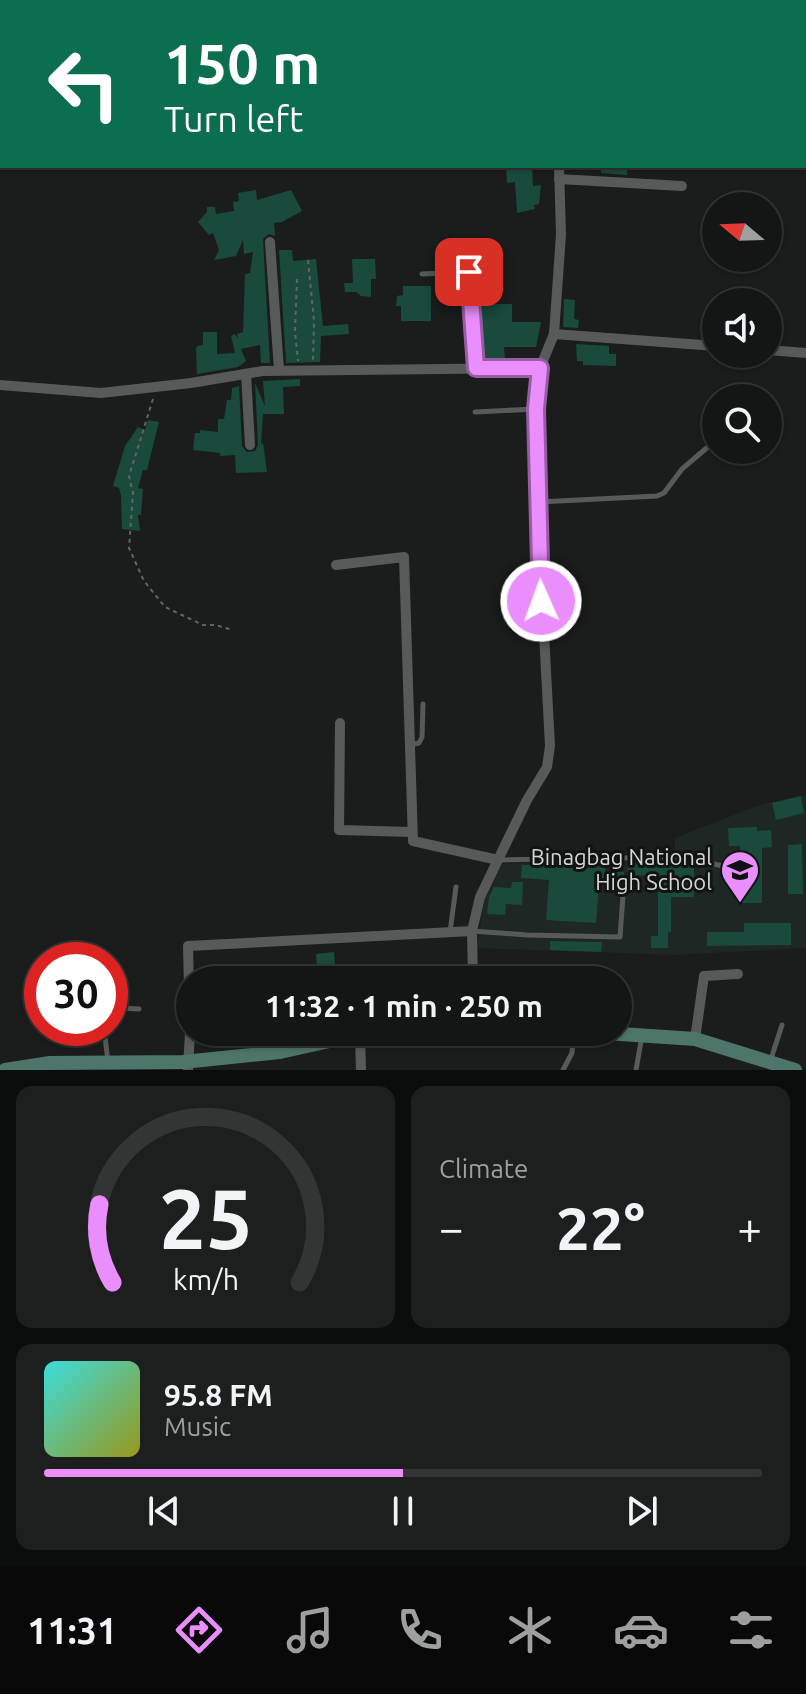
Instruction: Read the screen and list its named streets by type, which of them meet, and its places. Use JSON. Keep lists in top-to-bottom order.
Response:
{
  "places": {
    "school or university": ["Binagbag National High School"]
  },
  "north": "left",
  "page": {
    "turn": ["150 m", "Turn left"],
    "limit": "30",
    "trip": "11:32 · 1 min · 250 m",
    "tile": "Climate",
    "heat": ["−", "22°", "+"],
    "song": ["95.8 FM", "Music"],
    "tabs": "11:31",
    "gauge": ["25", "km/h"]
  }
}
